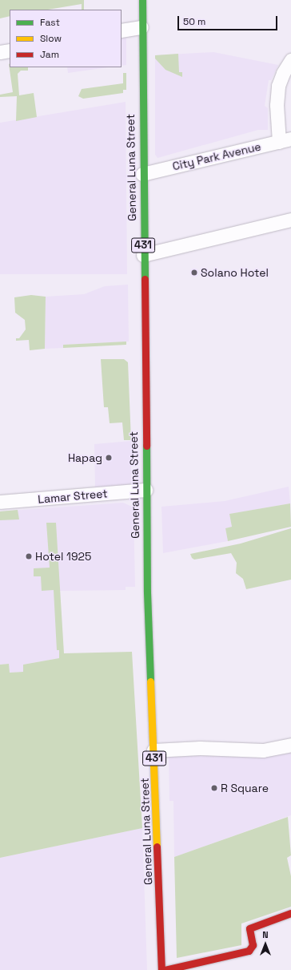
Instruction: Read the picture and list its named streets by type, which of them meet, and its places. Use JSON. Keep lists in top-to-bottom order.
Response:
{
  "streets": {
    "main road": ["General Luna Street", "431"],
    "street": ["City Park Avenue", "Lamar Street"]
  },
  "crossings": [
    ["City Park Avenue", "General Luna Street"],
    ["General Luna Street", "Lamar Street"]
  ],
  "places": [
    "Solano Hotel",
    "Hapag",
    "Hotel 1925",
    "R Square"
  ],
  "legend": ["Fast", "Slow", "Jam"],
  "scale_bar": "50 m",
  "north": "top"
}
